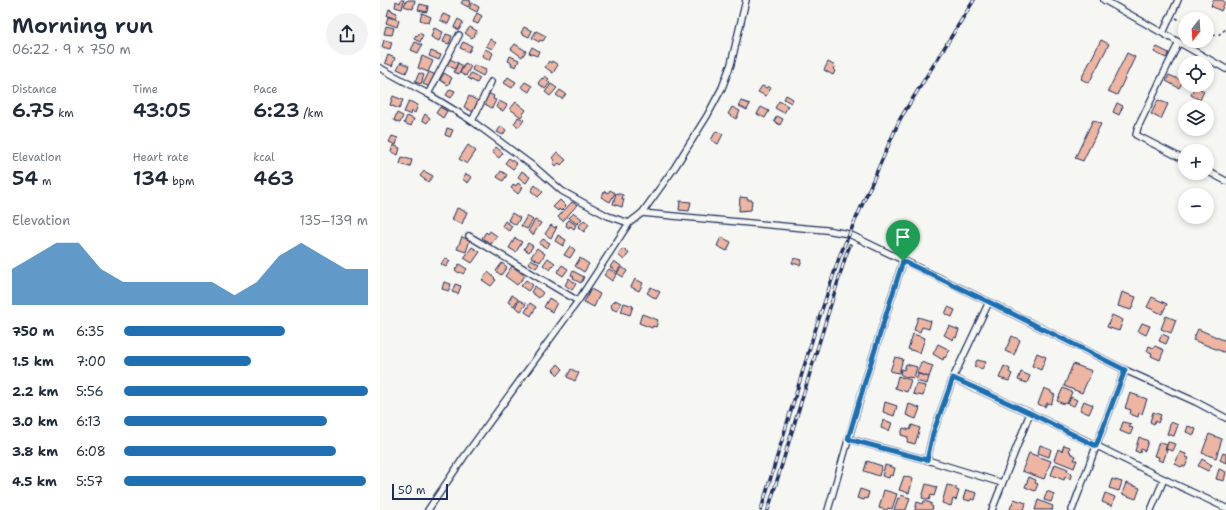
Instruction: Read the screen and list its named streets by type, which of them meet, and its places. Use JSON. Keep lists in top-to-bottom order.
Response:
{
  "scale_bar": "50 m",
  "north": "bottom",
  "page": {
    "heading": ["Morning run", "06:22 · 9 × 750 m"],
    "map_buttons": ["+", "−"],
    "stats": [
      ["Distance", "6.75 km"],
      ["Time", "43:05"],
      ["Pace", "6:23 /km"],
      ["Elevation", "54 m"],
      ["Heart rate", "134 bpm"],
      ["kcal", "463"]
    ],
    "chart": ["Elevation", "135–139 m"],
    "list": [
      {
        "name": "750 m",
        "note": "6:35"
      },
      {
        "name": "1.5 km",
        "note": "7:00"
      },
      {
        "name": "2.2 km",
        "note": "5:56"
      },
      {
        "name": "3.0 km",
        "note": "6:13"
      },
      {
        "name": "3.8 km",
        "note": "6:08"
      },
      {
        "name": "4.5 km",
        "note": "5:57"
      }
    ],
    "scale": "50 m"
  }
}
